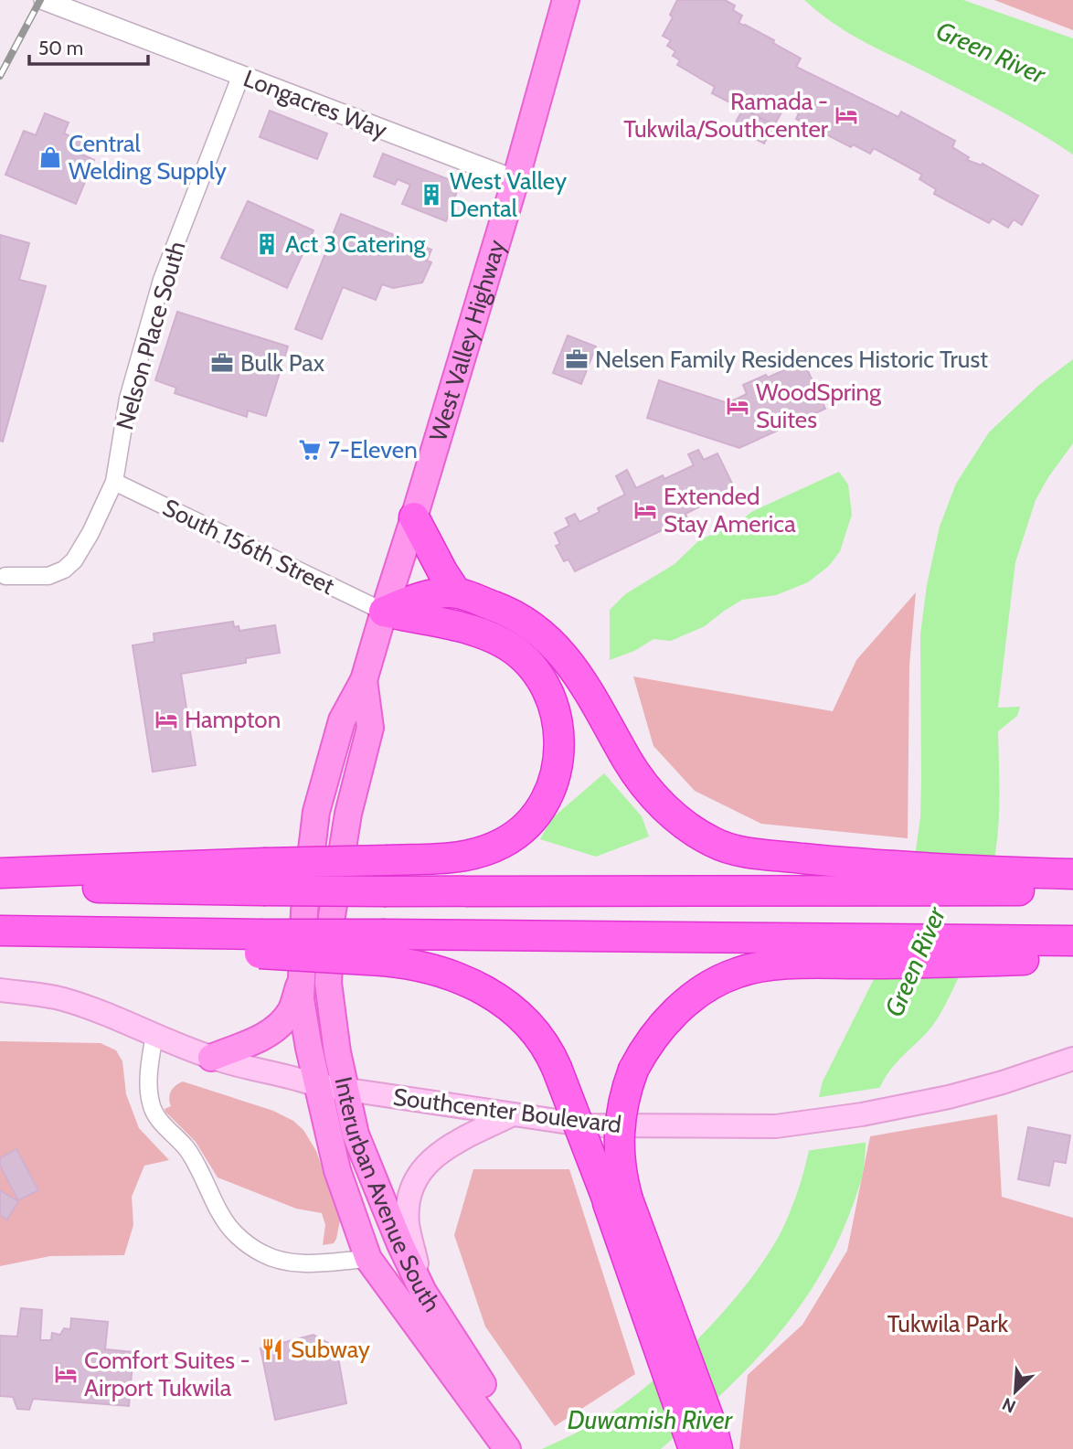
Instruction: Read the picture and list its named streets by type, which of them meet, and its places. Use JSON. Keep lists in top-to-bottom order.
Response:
{
  "streets": {
    "main road": ["West Valley Highway", "Southcenter Boulevard", "Interurban Avenue South"],
    "street": ["Longacres Way", "Nelson Place South", "South 156th Street"]
  },
  "crossings": [
    ["Longacres Way", "Nelson Place South"],
    ["Longacres Way", "West Valley Highway"],
    ["Nelson Place South", "South 156th Street"],
    ["West Valley Highway", "South 156th Street"],
    ["West Valley Highway", "Interurban Avenue South"],
    ["Southcenter Boulevard", "Interurban Avenue South"]
  ],
  "water": ["Green River", "Duwamish River"],
  "parks": ["Tukwila Park"],
  "places": {
    "hotel": [
      "Ramada - Tukwila/Southcenter",
      "WoodSpring Suites",
      "Extended Stay America",
      "Hampton",
      "Comfort Suites - Airport Tukwila"
    ],
    "shop": ["Central Welding Supply"],
    "building": ["West Valley Dental", "Act 3 Catering"],
    "office": ["Nelsen Family Residences Historic Trust", "Bulk Pax"],
    "supermarket": ["7-Eleven"],
    "restaurant": ["Subway"]
  },
  "scale_bar": "50 m",
  "north": "bottom left"
}
